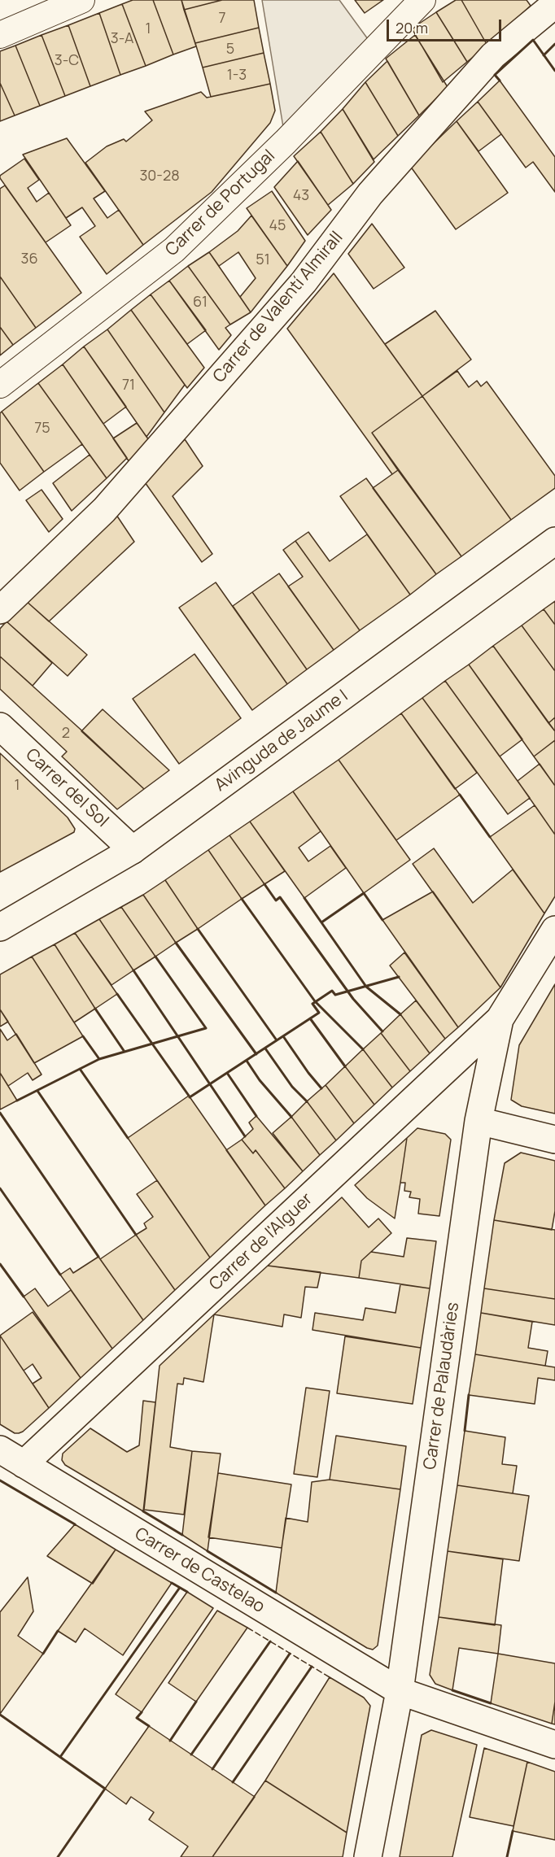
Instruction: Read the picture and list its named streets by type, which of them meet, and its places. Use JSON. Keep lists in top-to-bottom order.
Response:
{
  "streets": {
    "street": [
      "Carrer de Portugal",
      "Carrer de Valentí Almirall",
      "Avinguda de Jaume I",
      "Carrer del Sol",
      "Carrer de l'Alguer",
      "Carrer de Palaudàries",
      "Carrer de Castelao"
    ]
  },
  "crossings": [
    ["Avinguda de Jaume I", "Carrer del Sol"],
    ["Carrer de l'Alguer", "Carrer de Palaudàries"],
    ["Carrer de l'Alguer", "Carrer de Castelao"],
    ["Carrer de Palaudàries", "Carrer de Castelao"]
  ],
  "house_numbers": [
    "7",
    "1",
    "3-A",
    "5",
    "3-C",
    "1-3",
    "30-28",
    "43",
    "45",
    "36",
    "51",
    "61",
    "71",
    "75",
    "2",
    "1"
  ],
  "scale_bar": "20 m"
}
